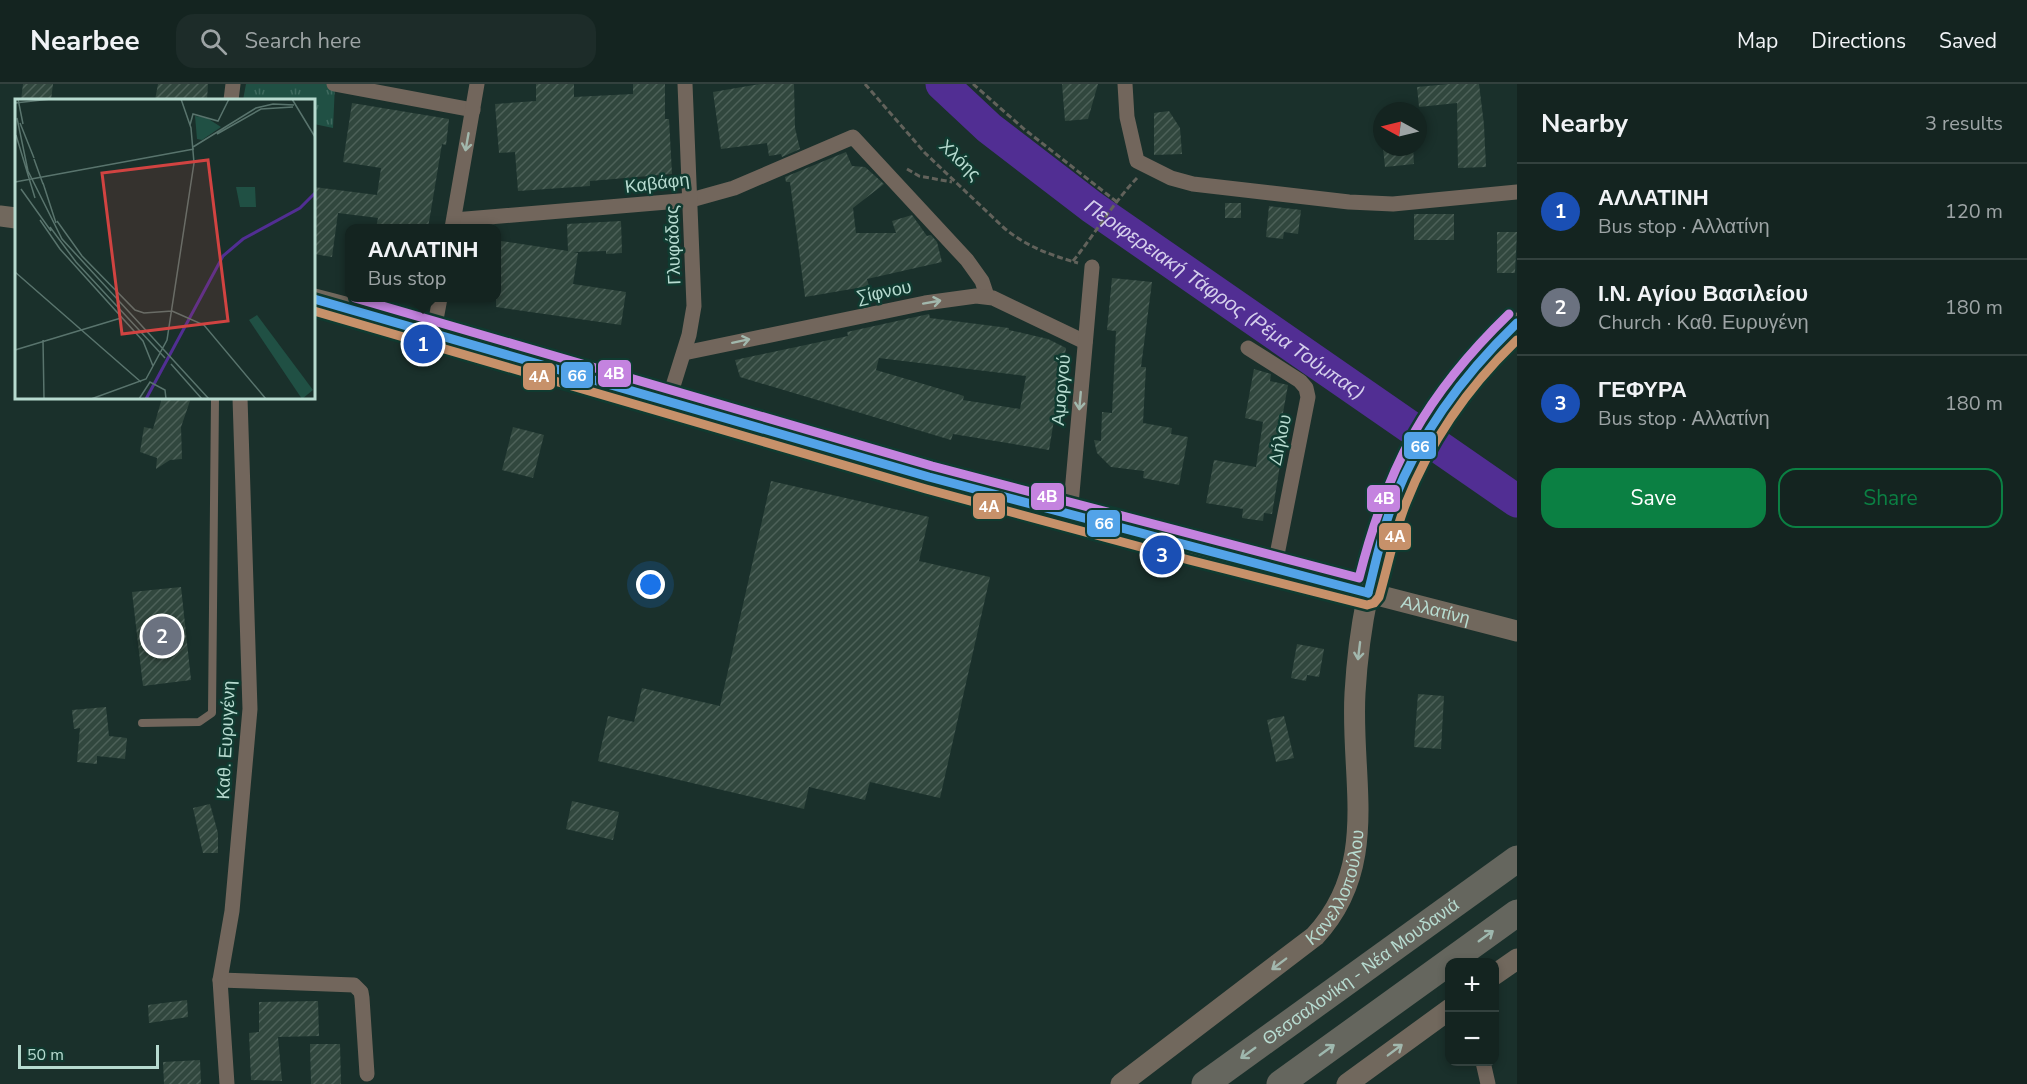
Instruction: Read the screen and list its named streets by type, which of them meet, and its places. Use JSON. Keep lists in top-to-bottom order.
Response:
{
  "streets": {
    "highway": ["Θεσσαλονίκη - Νέα Μουδανιά"],
    "main road": ["Αλλατίνη", "Κανελλοπούλου"],
    "street": [
      "Καβάφη",
      "Γλυφάδας",
      "Σίφνου",
      "Αμοργού",
      "Δήλου",
      "Καθ. Ευρυγένη"
    ],
    "path": ["Χλόης"]
  },
  "crossings": [
    ["Χλόης", "Αμοργού"],
    ["Καβάφη", "Γλυφάδας"],
    ["Καβάφη", "Σίφνου"],
    ["Γλυφάδας", "Σίφνου"],
    ["Γλυφάδας", "Αλλατίνη"],
    ["Αμοργού", "Αλλατίνη"],
    ["Δήλου", "Αλλατίνη"],
    ["Αλλατίνη", "Κανελλοπούλου"]
  ],
  "one_way": ["Σίφνου", "Αμοργού", "Κανελλοπούλου"],
  "water": ["Περιφερειακή Τάφρος (Ρέμα Τούμπας)"],
  "lines": ["transit line 66", "transit line 4Β", "transit line 4Α"],
  "scale_bar": "50 m",
  "north": "left",
  "page": {
    "header": "Nearbee",
    "search": "Search here",
    "nav": ["Map", "Directions", "Saved"],
    "heading": ["Nearby", "3 results"],
    "list": [
      {
        "mark": "1",
        "name": "ΑΛΛΑΤΙΝΗ",
        "note": "Bus stop · Αλλατίνη",
        "value": "120 m"
      },
      {
        "mark": "2",
        "name": "Ι.Ν. Αγίου Βασιλείου",
        "note": "Church · Καθ. Ευρυγένη",
        "value": "180 m"
      },
      {
        "mark": "3",
        "name": "ΓΕΦΥΡΑ",
        "note": "Bus stop · Αλλατίνη",
        "value": "180 m"
      }
    ],
    "popup": ["ΑΛΛΑΤΙΝΗ", "Bus stop"],
    "pins": ["1", "3", "2"],
    "buttons": ["Save", "Share"],
    "map_buttons": ["+", "−"],
    "scale": "50 m"
  }
}
